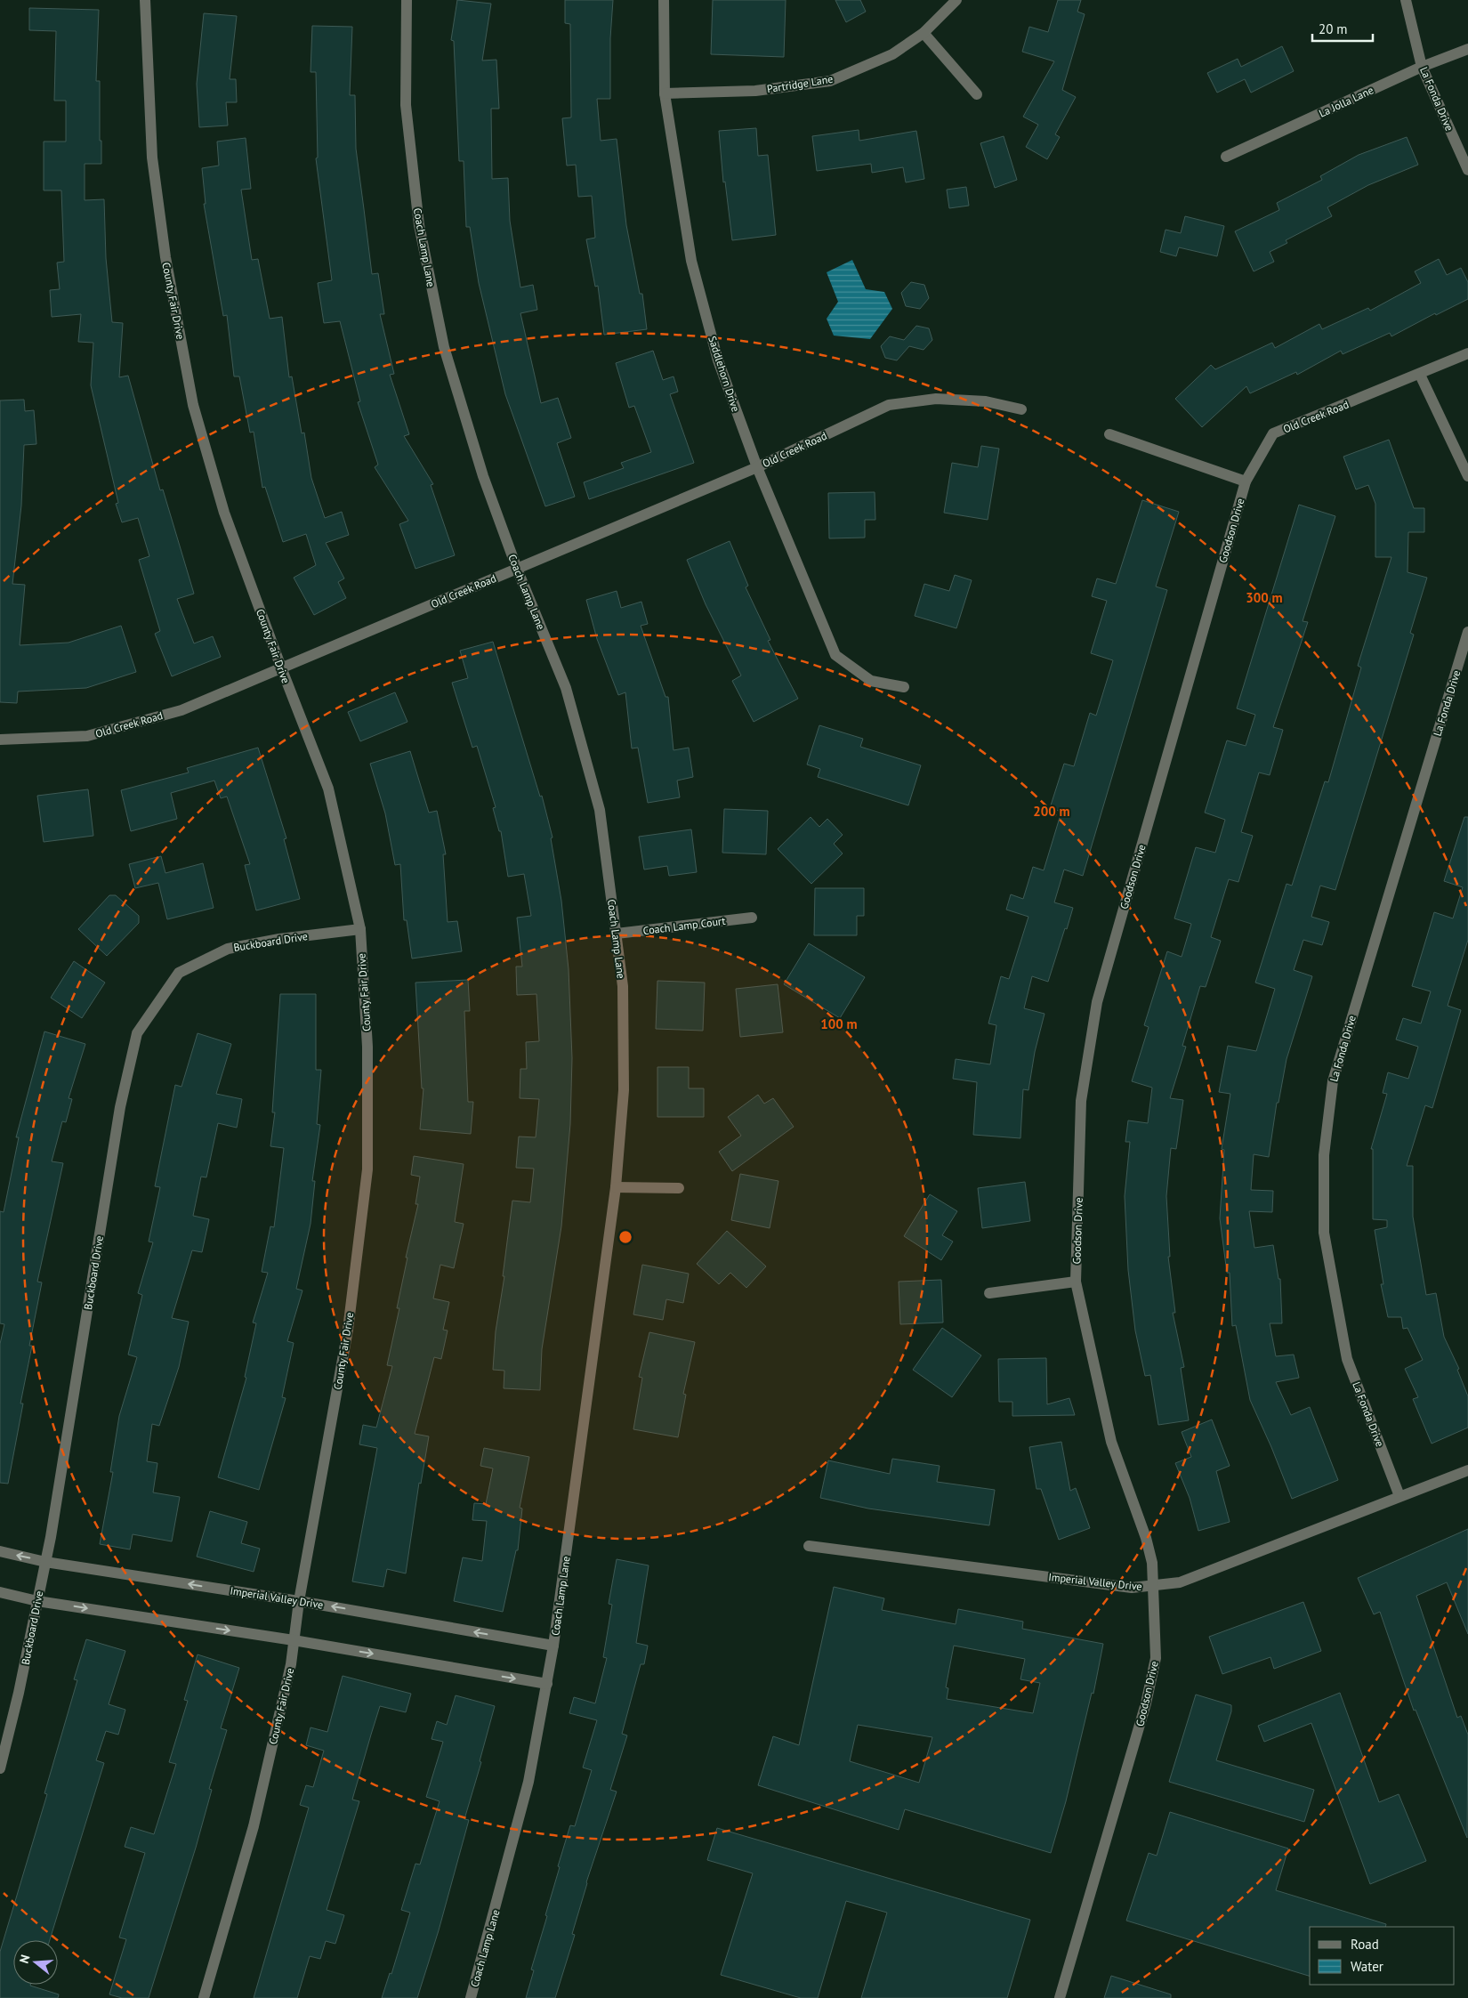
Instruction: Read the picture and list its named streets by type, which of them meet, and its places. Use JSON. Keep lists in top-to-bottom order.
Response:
{
  "streets": {
    "street": [
      "Partridge Lane",
      "La Fonda Drive",
      "La Jolla Lane",
      "Coach Lamp Lane",
      "County Fair Drive",
      "Saddlehorn Drive",
      "Old Creek Road",
      "Goodson Drive",
      "Coach Lamp Court",
      "Buckboard Drive",
      "Imperial Valley Drive"
    ]
  },
  "crossings": [
    ["Partridge Lane", "Saddlehorn Drive"],
    ["La Fonda Drive", "La Jolla Lane"],
    ["La Fonda Drive", "Imperial Valley Drive"],
    ["Coach Lamp Lane", "Old Creek Road"],
    ["Coach Lamp Lane", "Coach Lamp Court"],
    ["Coach Lamp Lane", "Imperial Valley Drive"],
    ["County Fair Drive", "Old Creek Road"],
    ["County Fair Drive", "Buckboard Drive"],
    ["County Fair Drive", "Imperial Valley Drive"],
    ["Saddlehorn Drive", "Old Creek Road"],
    ["Old Creek Road", "Goodson Drive"],
    ["Goodson Drive", "Imperial Valley Drive"],
    ["Buckboard Drive", "Imperial Valley Drive"]
  ],
  "legend": ["Road", "Water"],
  "scale_bar": "20 m",
  "north": "left",
  "rings": ["300 m", "200 m", "100 m"]
}
